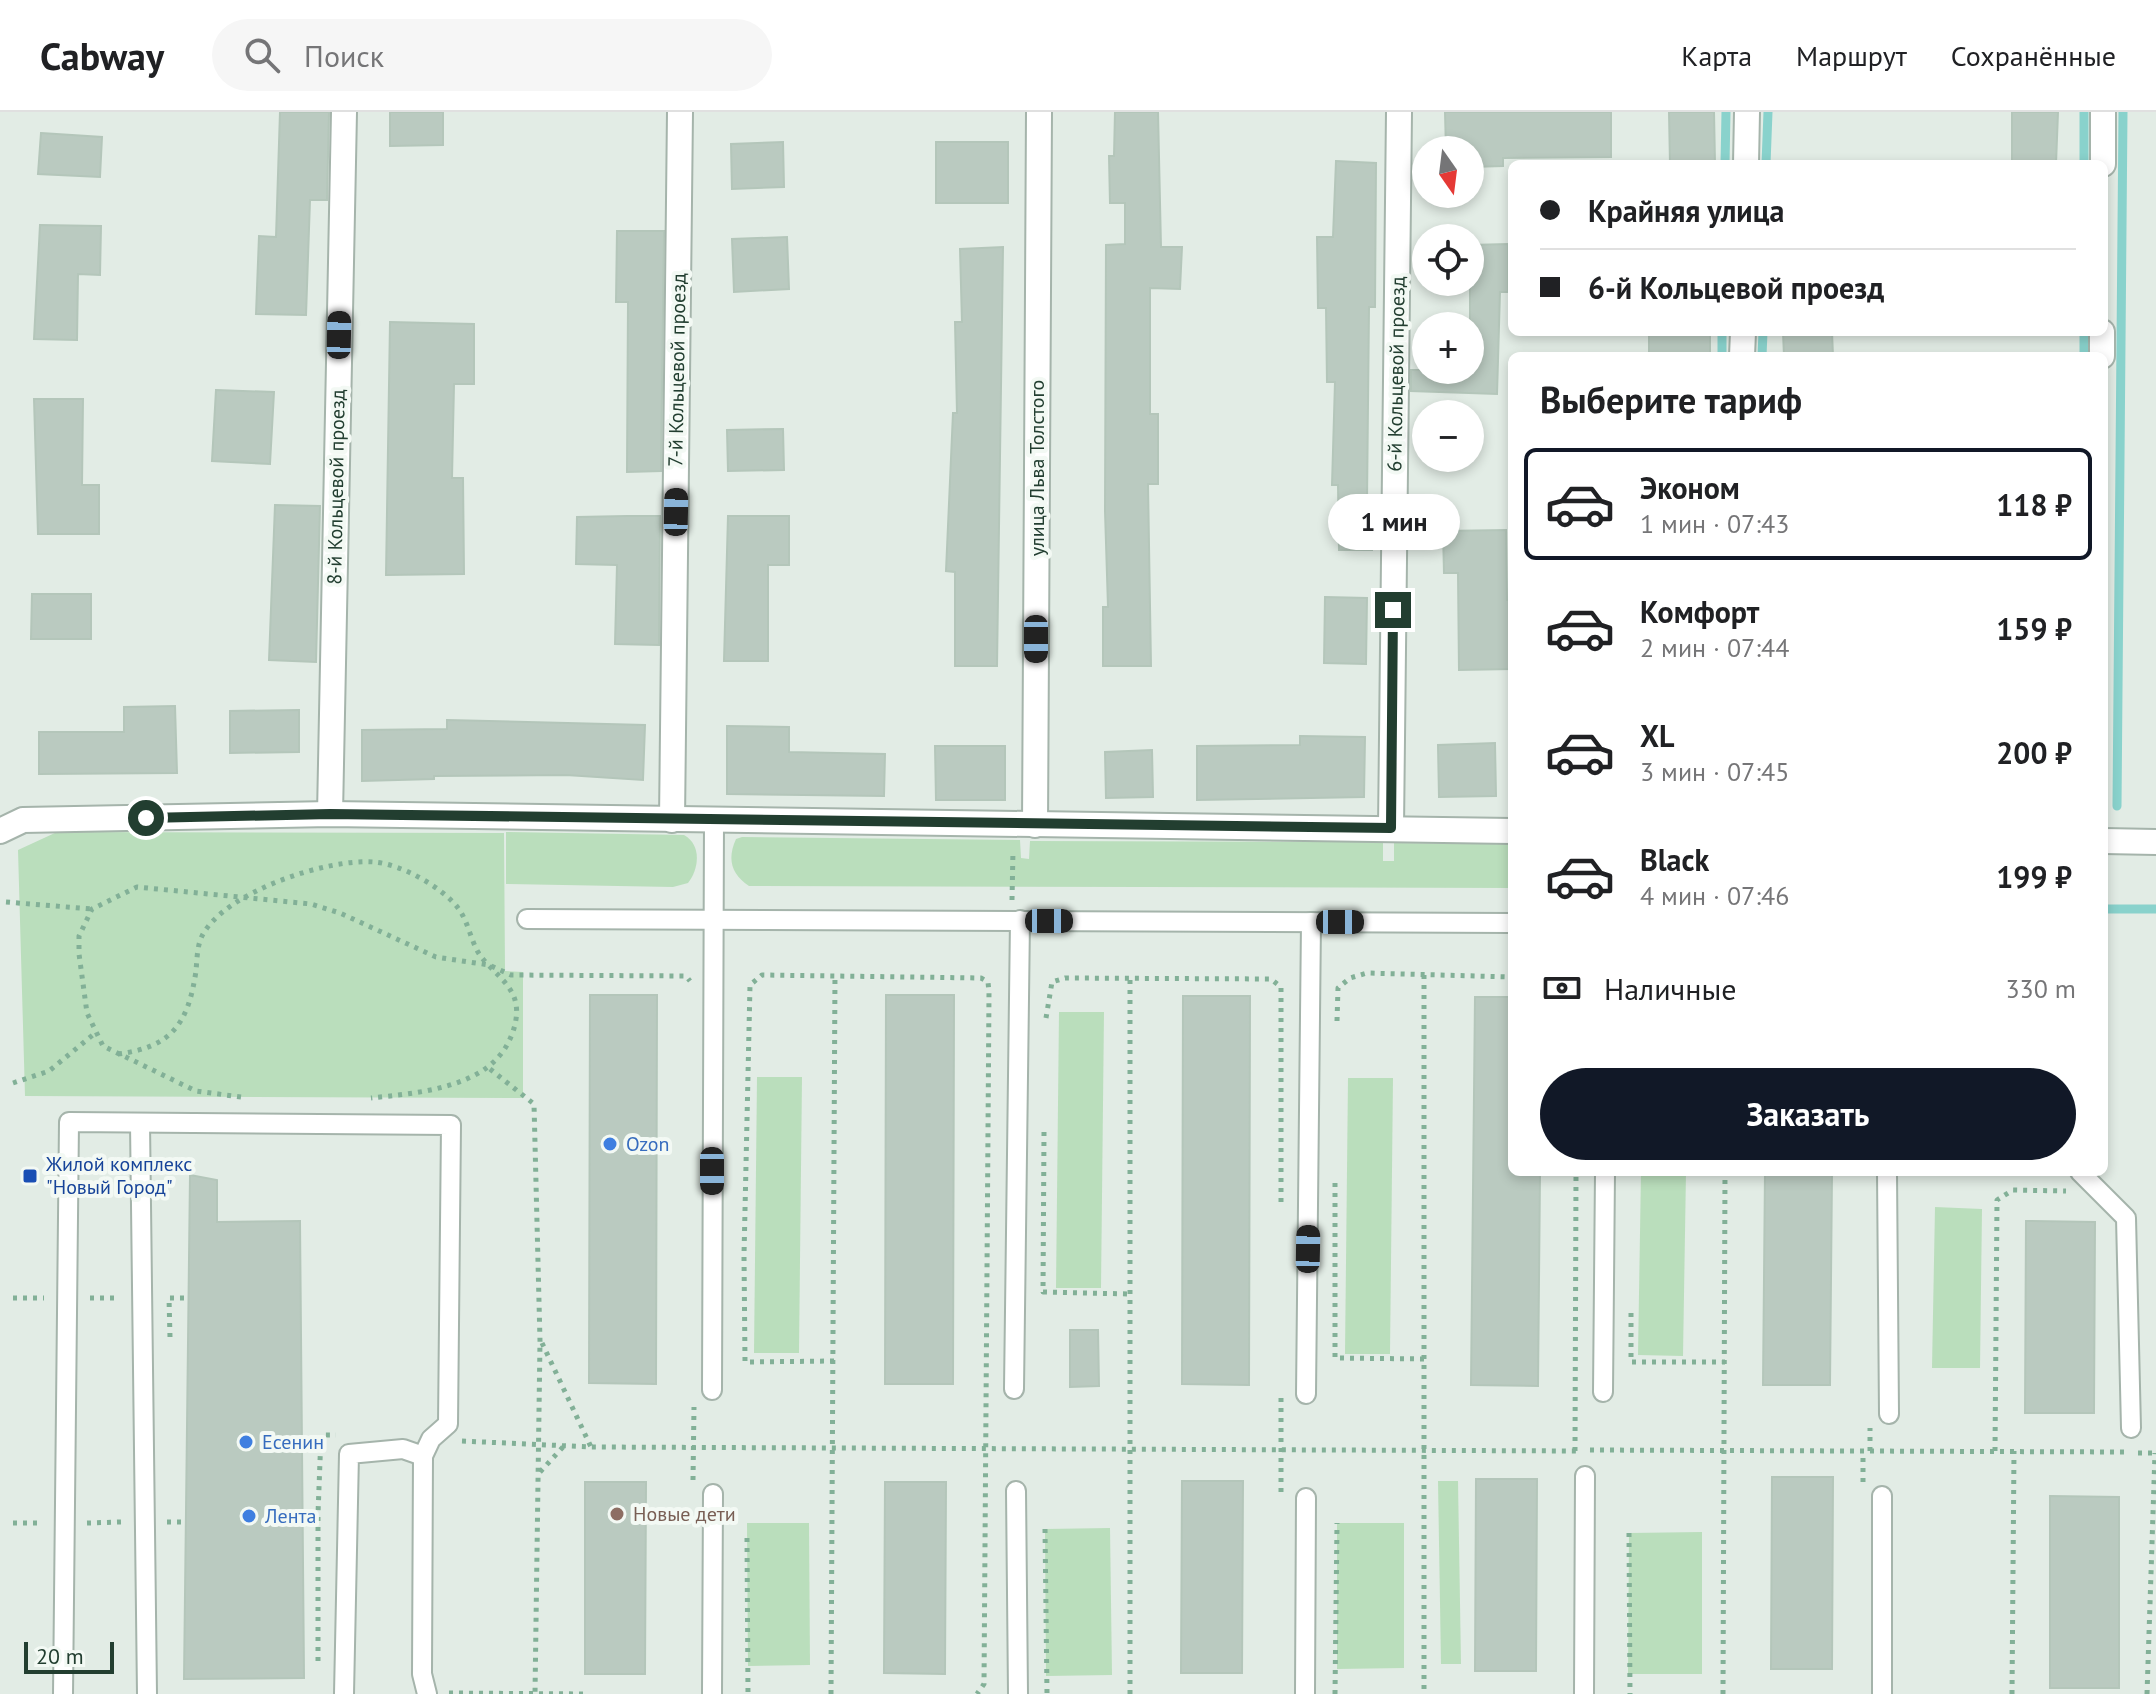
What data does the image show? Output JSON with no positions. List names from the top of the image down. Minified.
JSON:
{"streets":{"street":["7-й Кольцевой проезд","6-й Кольцевой проезд","улица Льва Толстого","8-й Кольцевой проезд"]},"places":{"other":["Ozon","Есенин","Новые дети","Лента"],"transit":["Жилой комплекс \"Новый Город\""]},"scale_bar":"20 m","north":"bottom","page":{"header":"Cabway","search":"Поиск","nav":["Карта","Маршрут","Сохранённые"],"map_buttons":["+","−"],"banner":["Крайняя улица","6-й Кольцевой проезд"],"heading":"Выберите тариф","list":[{"name":"Эконом","note":"1 мин · 07:43","value":"118 ₽"},{"name":"Комфорт","note":"2 мин · 07:44","value":"159 ₽"},{"name":"XL","note":"3 мин · 07:45","value":"200 ₽"},{"name":"Black","note":"4 мин · 07:46","value":"199 ₽"}],"bubble":"1 мин","pay":["Наличные","330 m"],"buttons":"Заказать","scale":"20 m"}}
